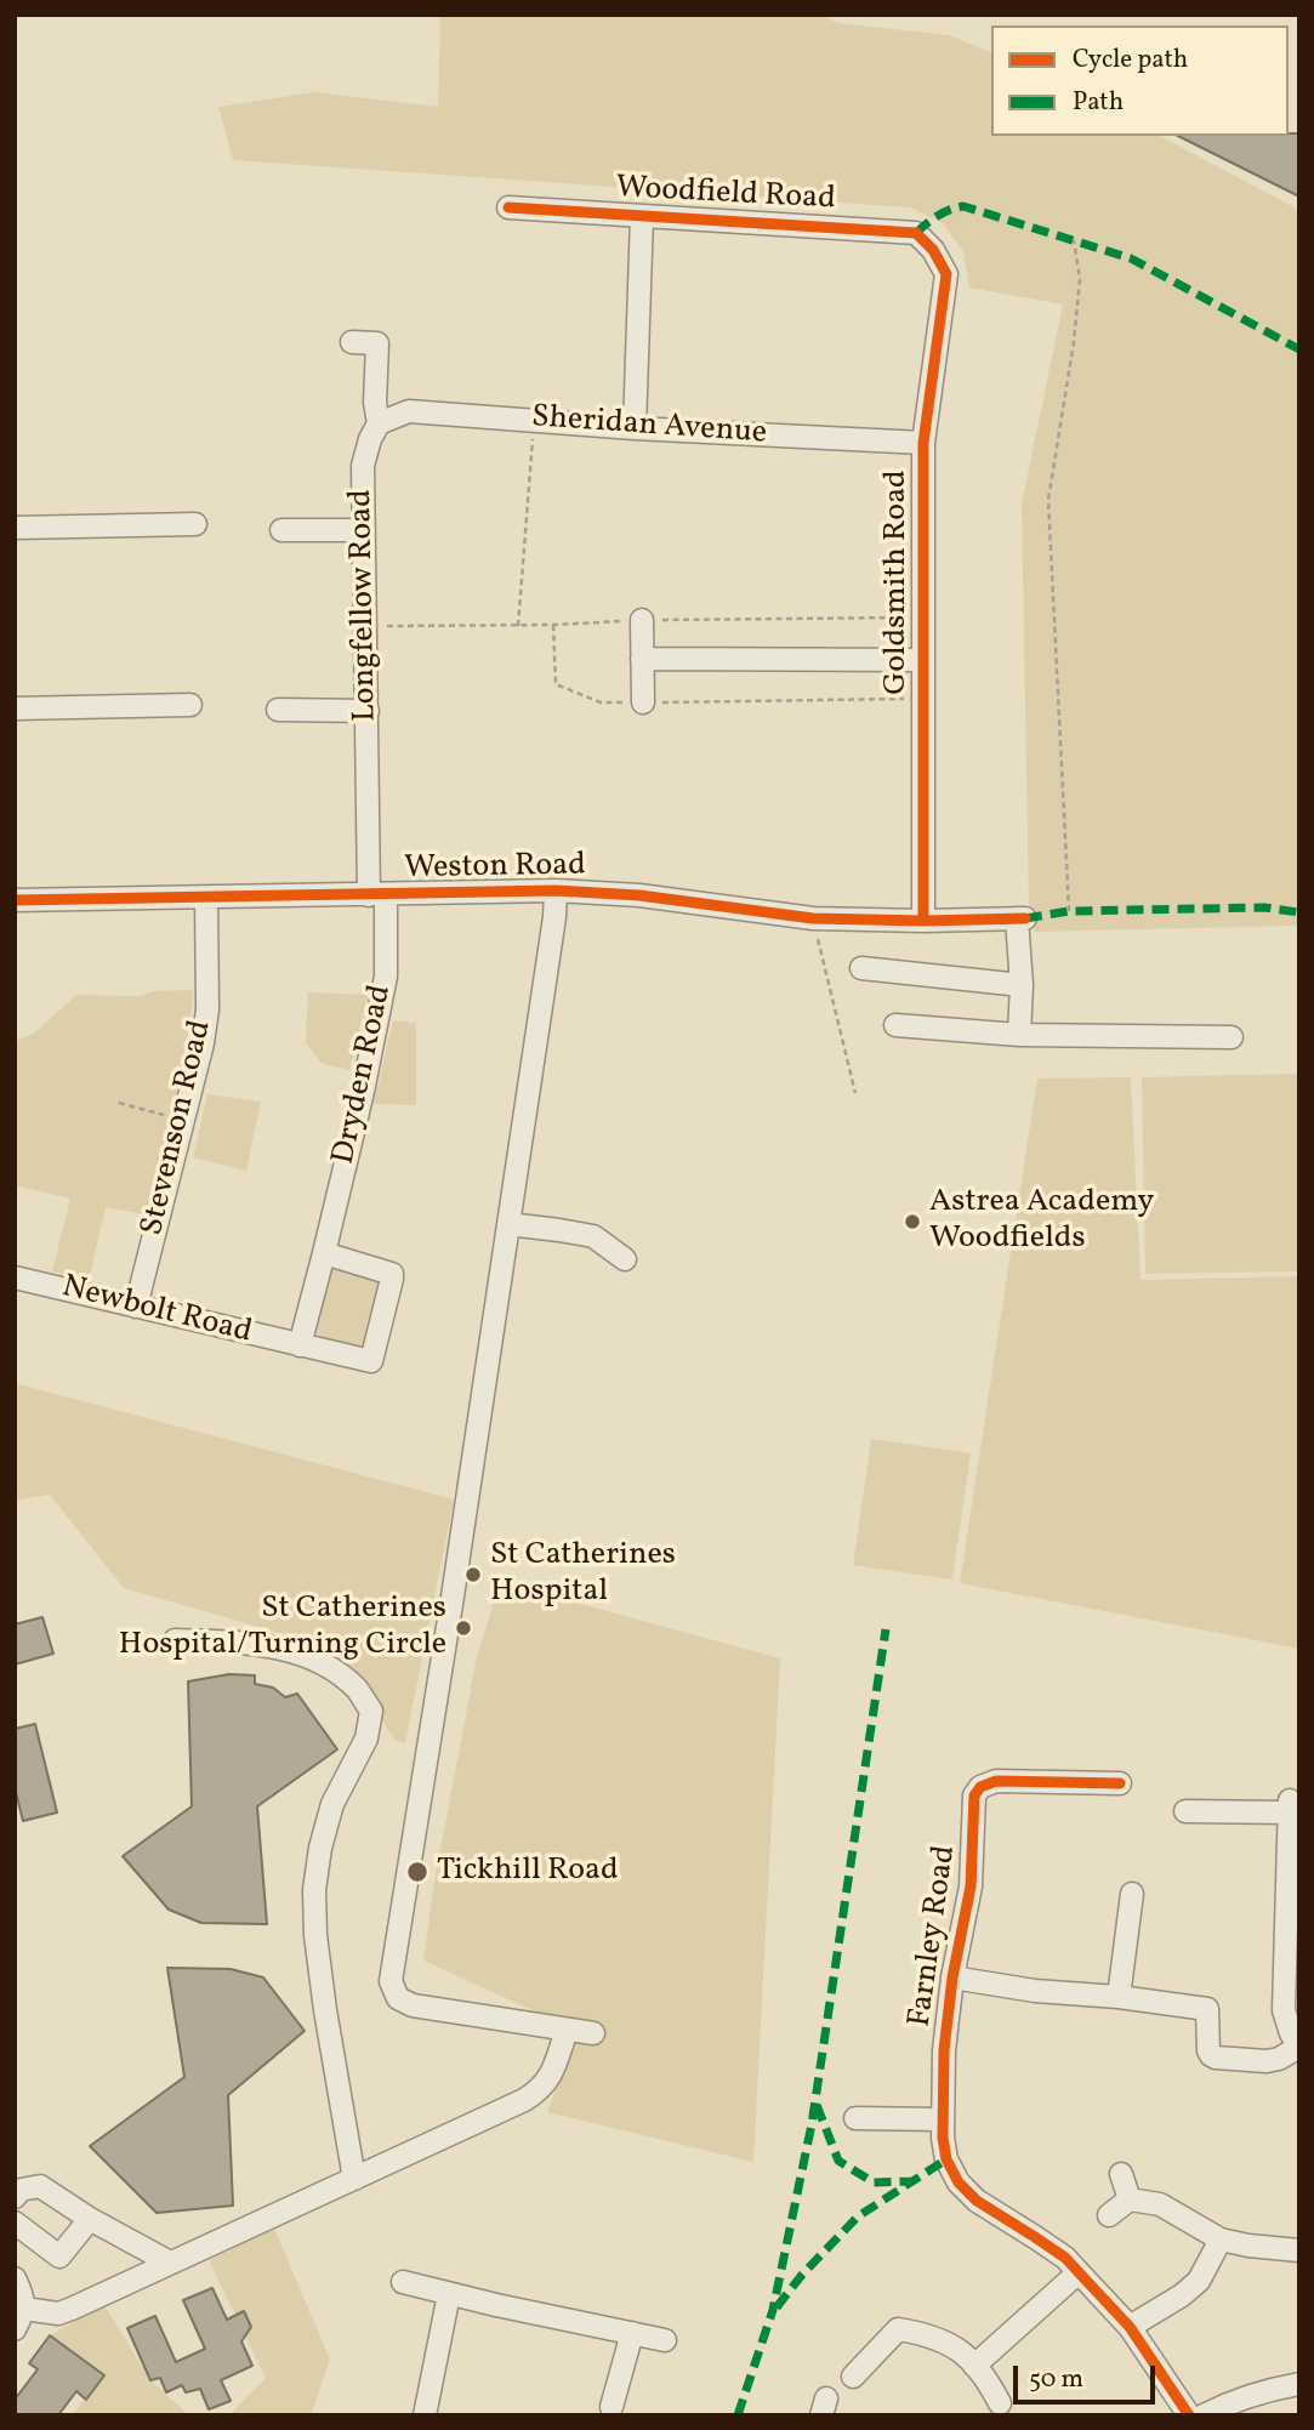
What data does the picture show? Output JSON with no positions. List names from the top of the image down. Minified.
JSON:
{"streets":{"street":["Woodfield Road","Sheridan Avenue","Goldsmith Road","Longfellow Road","Weston Road","Dryden Road","Stevenson Road","Newbolt Road","Farnley Road"]},"crossings":[["Woodfield Road","Goldsmith Road"],["Sheridan Avenue","Goldsmith Road"],["Sheridan Avenue","Longfellow Road"],["Goldsmith Road","Weston Road"],["Longfellow Road","Weston Road"],["Longfellow Road","Dryden Road"],["Weston Road","Dryden Road"],["Weston Road","Stevenson Road"],["Dryden Road","Newbolt Road"],["Stevenson Road","Newbolt Road"]],"places":["Astrea Academy Woodfields","St Catherines Hospital","St Catherines Hospital/Turning Circle","Tickhill Road"],"legend":["Cycle path","Path"],"scale_bar":"50 m"}
